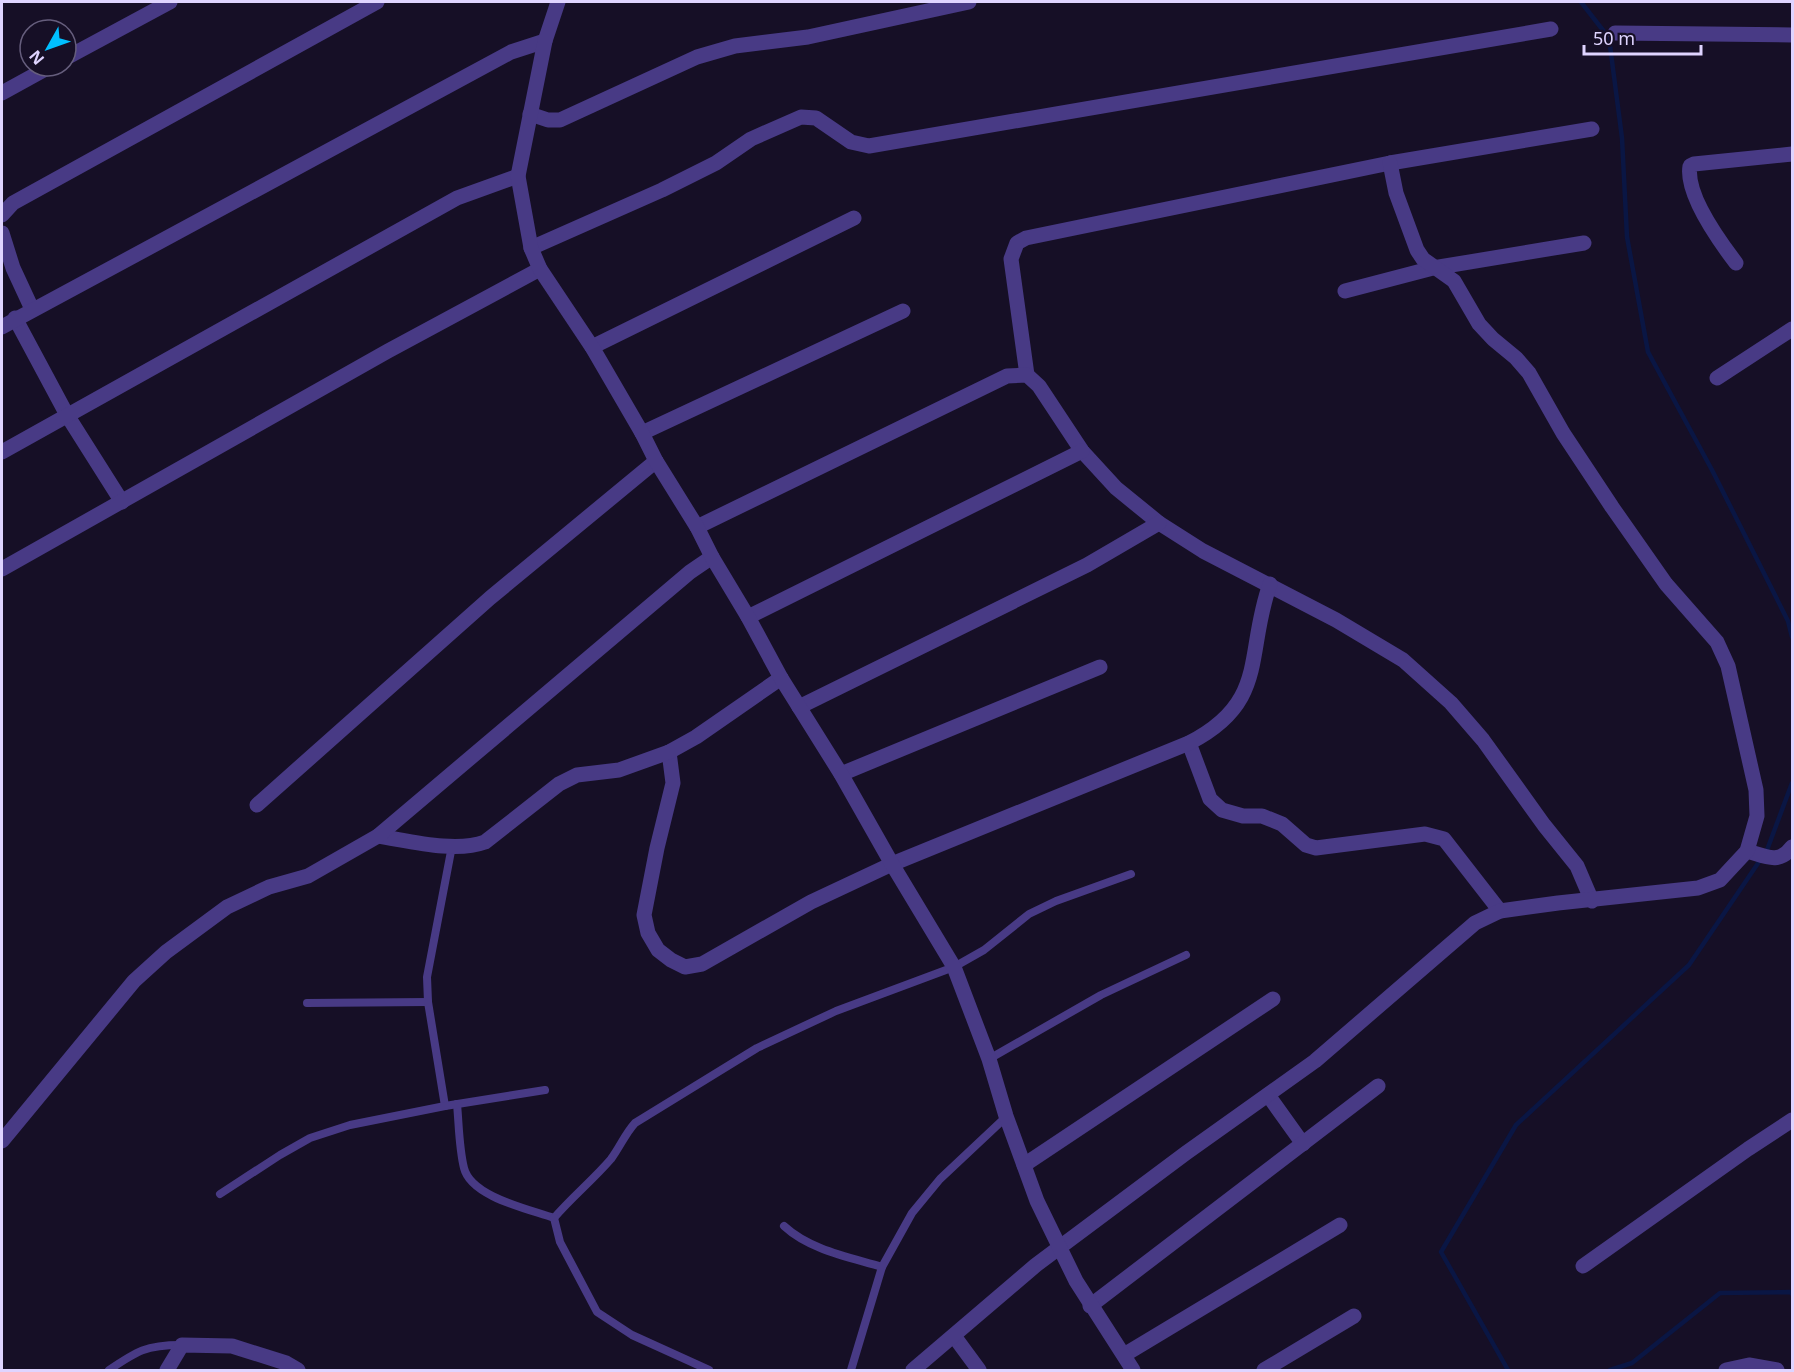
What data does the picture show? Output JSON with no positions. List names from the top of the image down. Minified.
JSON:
{"scale_bar":"50 m","north":"bottom left"}
